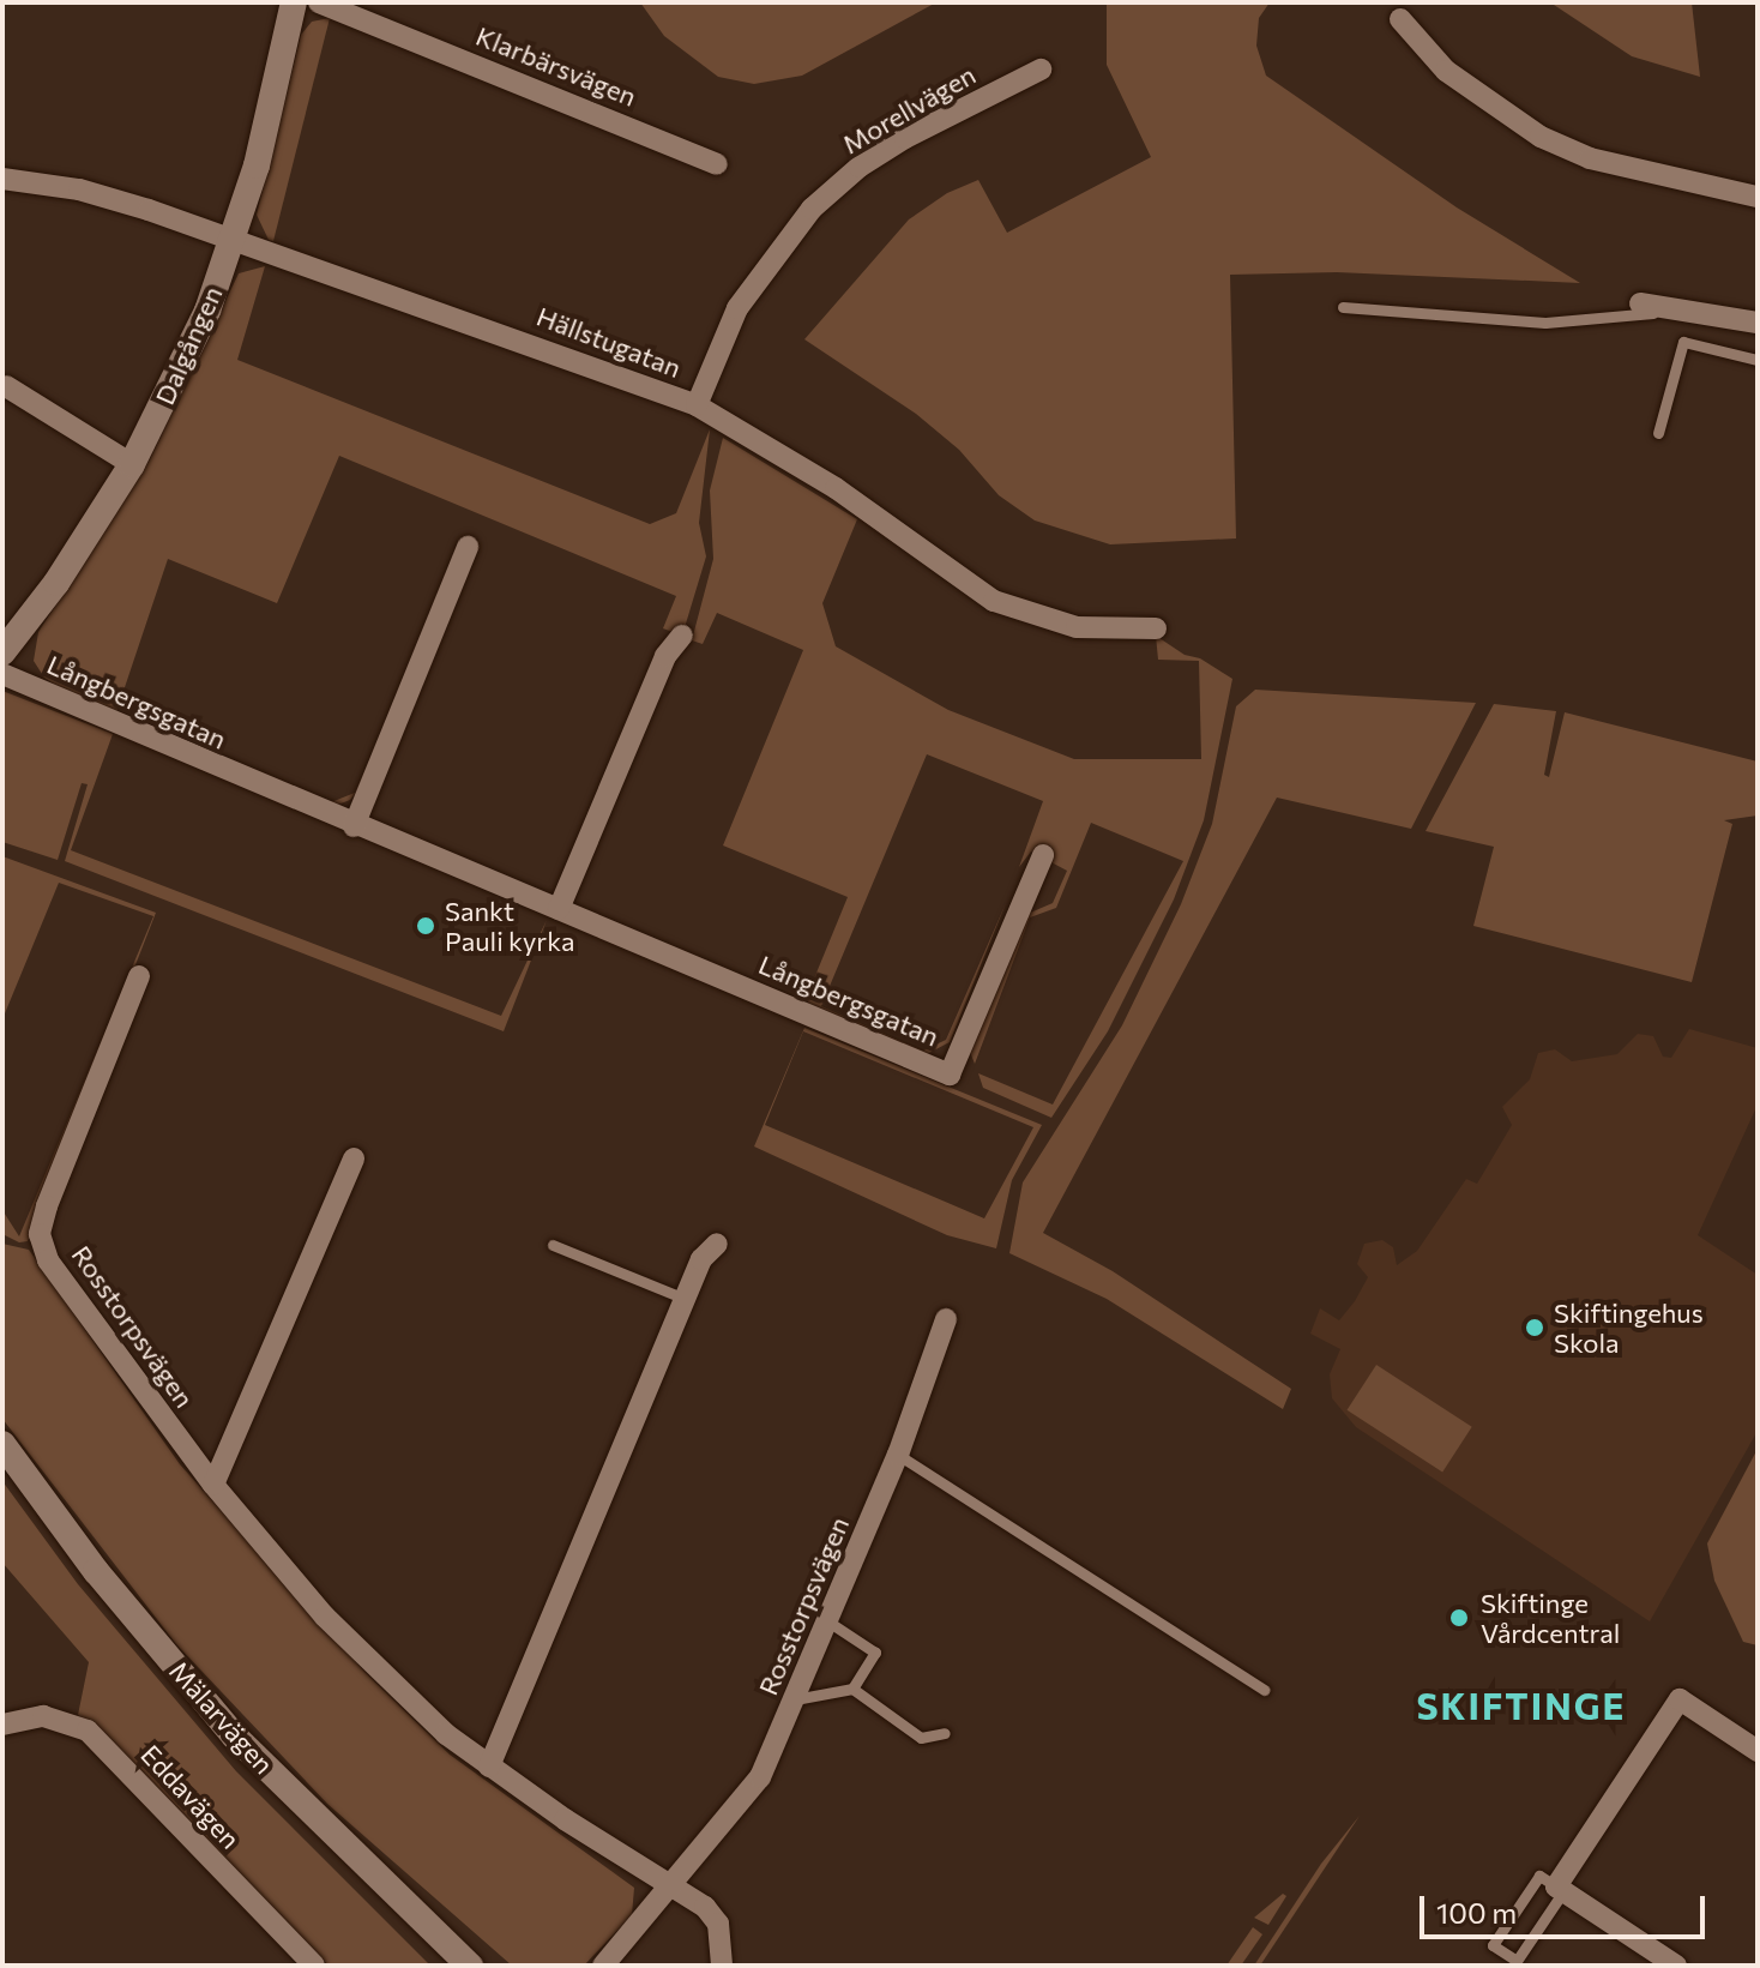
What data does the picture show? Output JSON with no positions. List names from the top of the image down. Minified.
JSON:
{"streets":{"street":["Klarbärsvägen","Morellvägen","Hällstugatan","Dalgången","Långbergsgatan","Rosstorpsvägen","Mälarvägen","Eddavägen"]},"crossings":[["Morellvägen","Hällstugatan"],["Hällstugatan","Dalgången"]],"districts":["SKIFTINGE"],"places":["Sankt Pauli kyrka","Skiftingehus Skola","Skiftinge Vårdcentral"],"scale_bar":"100 m"}
